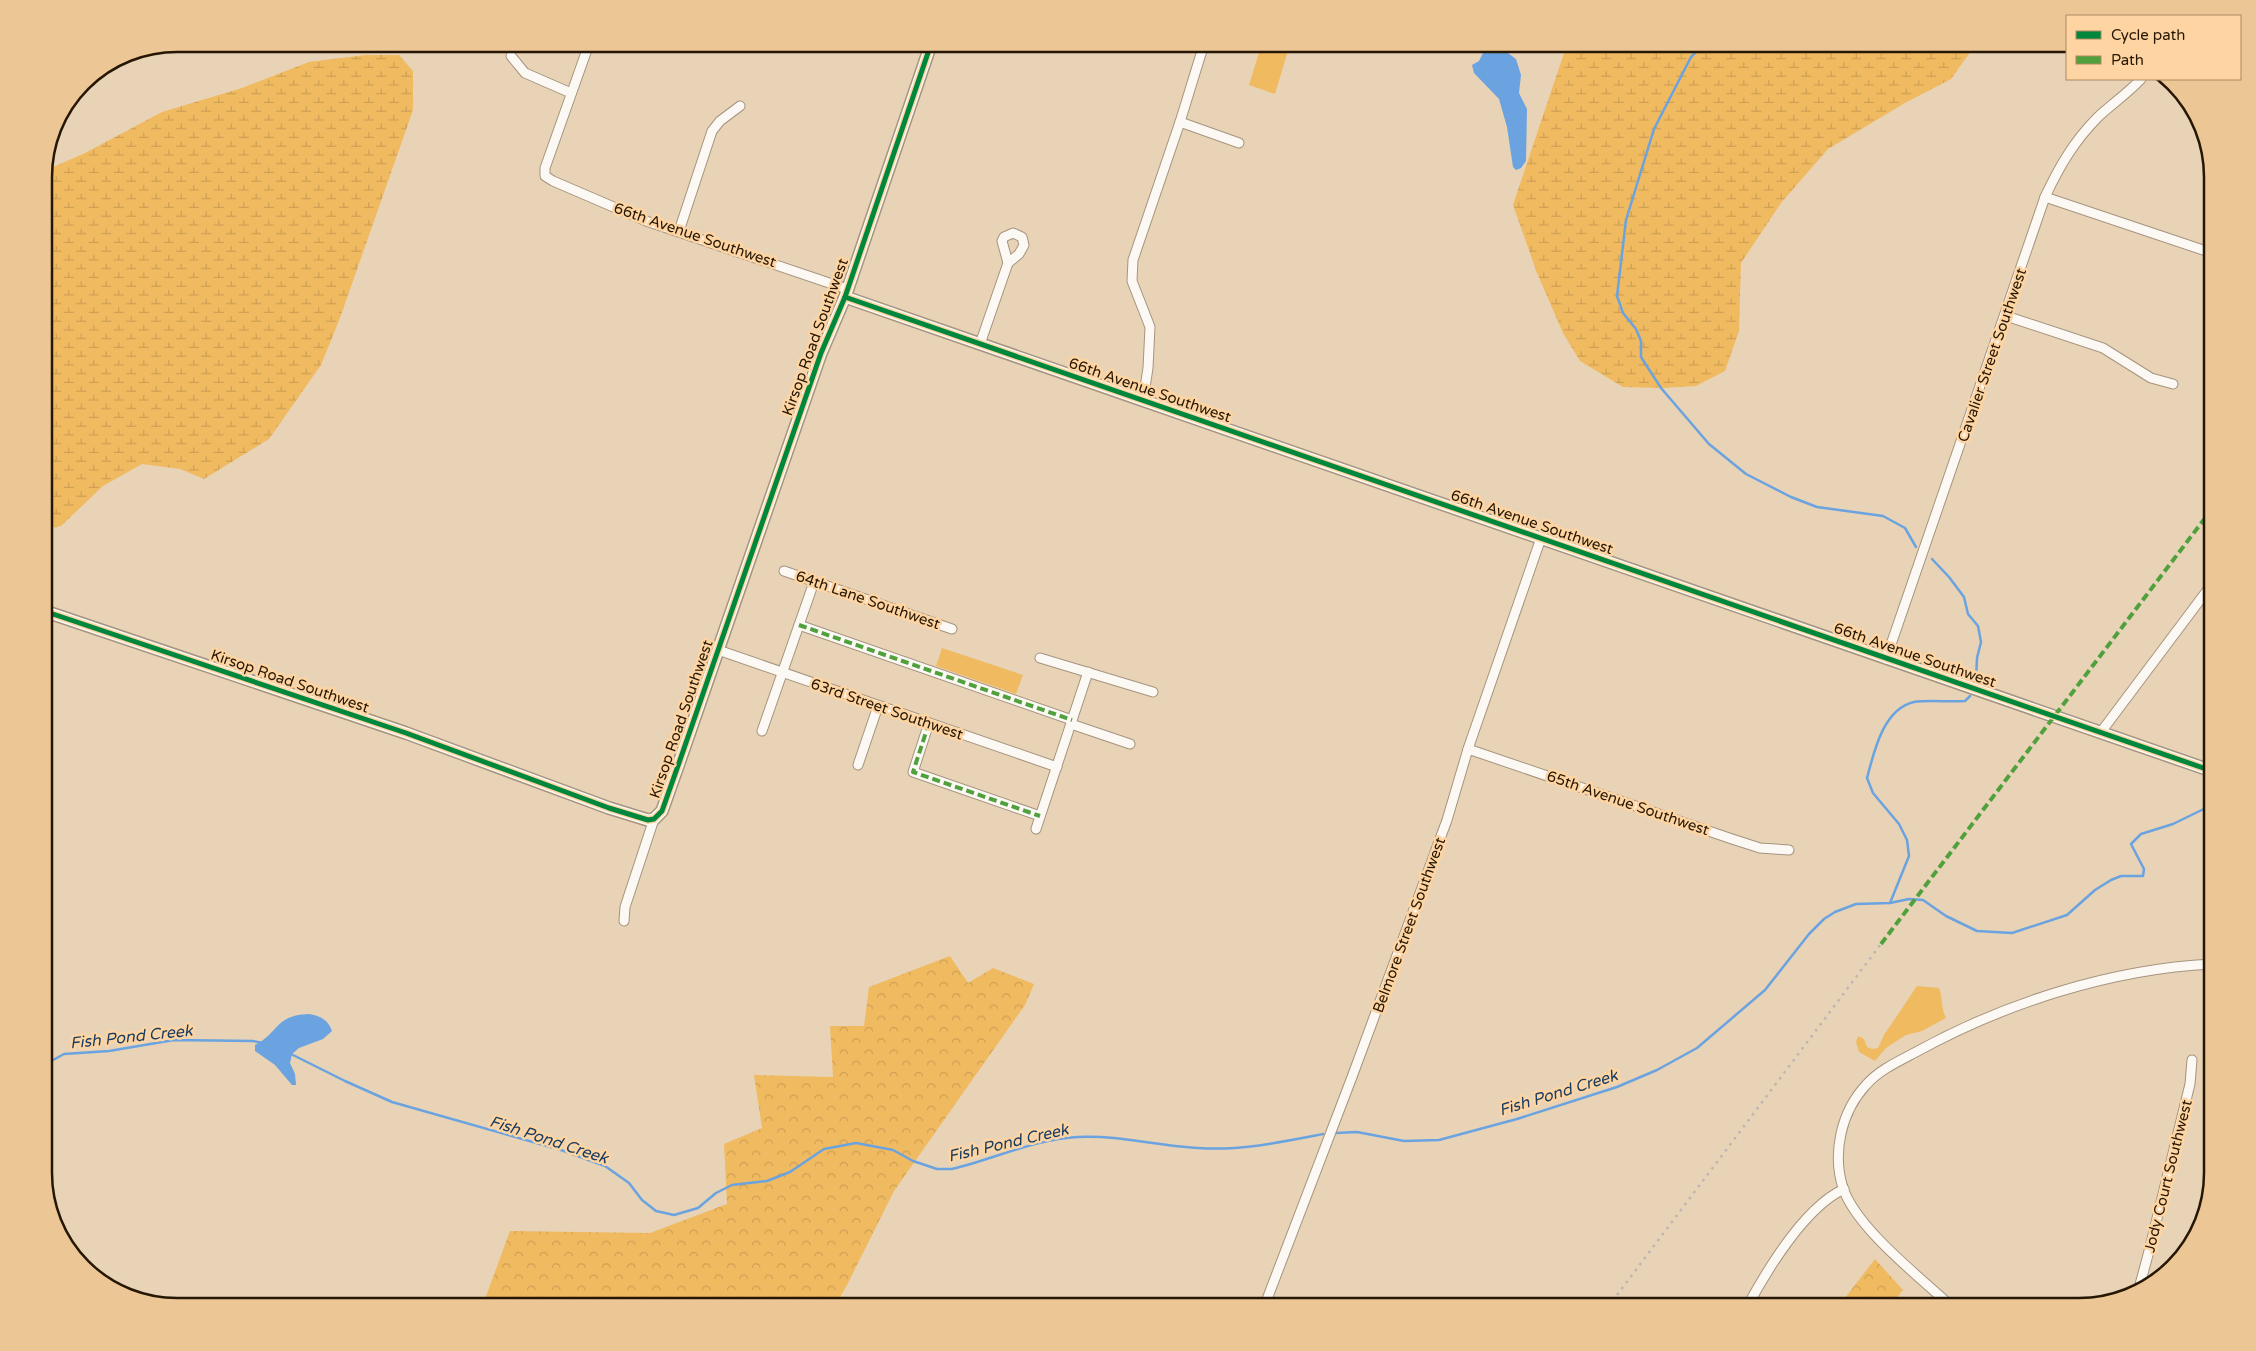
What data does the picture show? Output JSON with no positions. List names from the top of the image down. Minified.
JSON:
{"streets":{"street":["66th Avenue Southwest","Kirsop Road Southwest","Cavalier Street Southwest","64th Lane Southwest","63rd Street Southwest","65th Avenue Southwest","Belmore Street Southwest","Jody Court Southwest"]},"crossings":[["66th Avenue Southwest","Kirsop Road Southwest"],["66th Avenue Southwest","Cavalier Street Southwest"],["66th Avenue Southwest","Belmore Street Southwest"],["Kirsop Road Southwest","63rd Street Southwest"],["65th Avenue Southwest","Belmore Street Southwest"]],"water":["Fish Pond Creek"],"legend":["Cycle path","Path"]}
